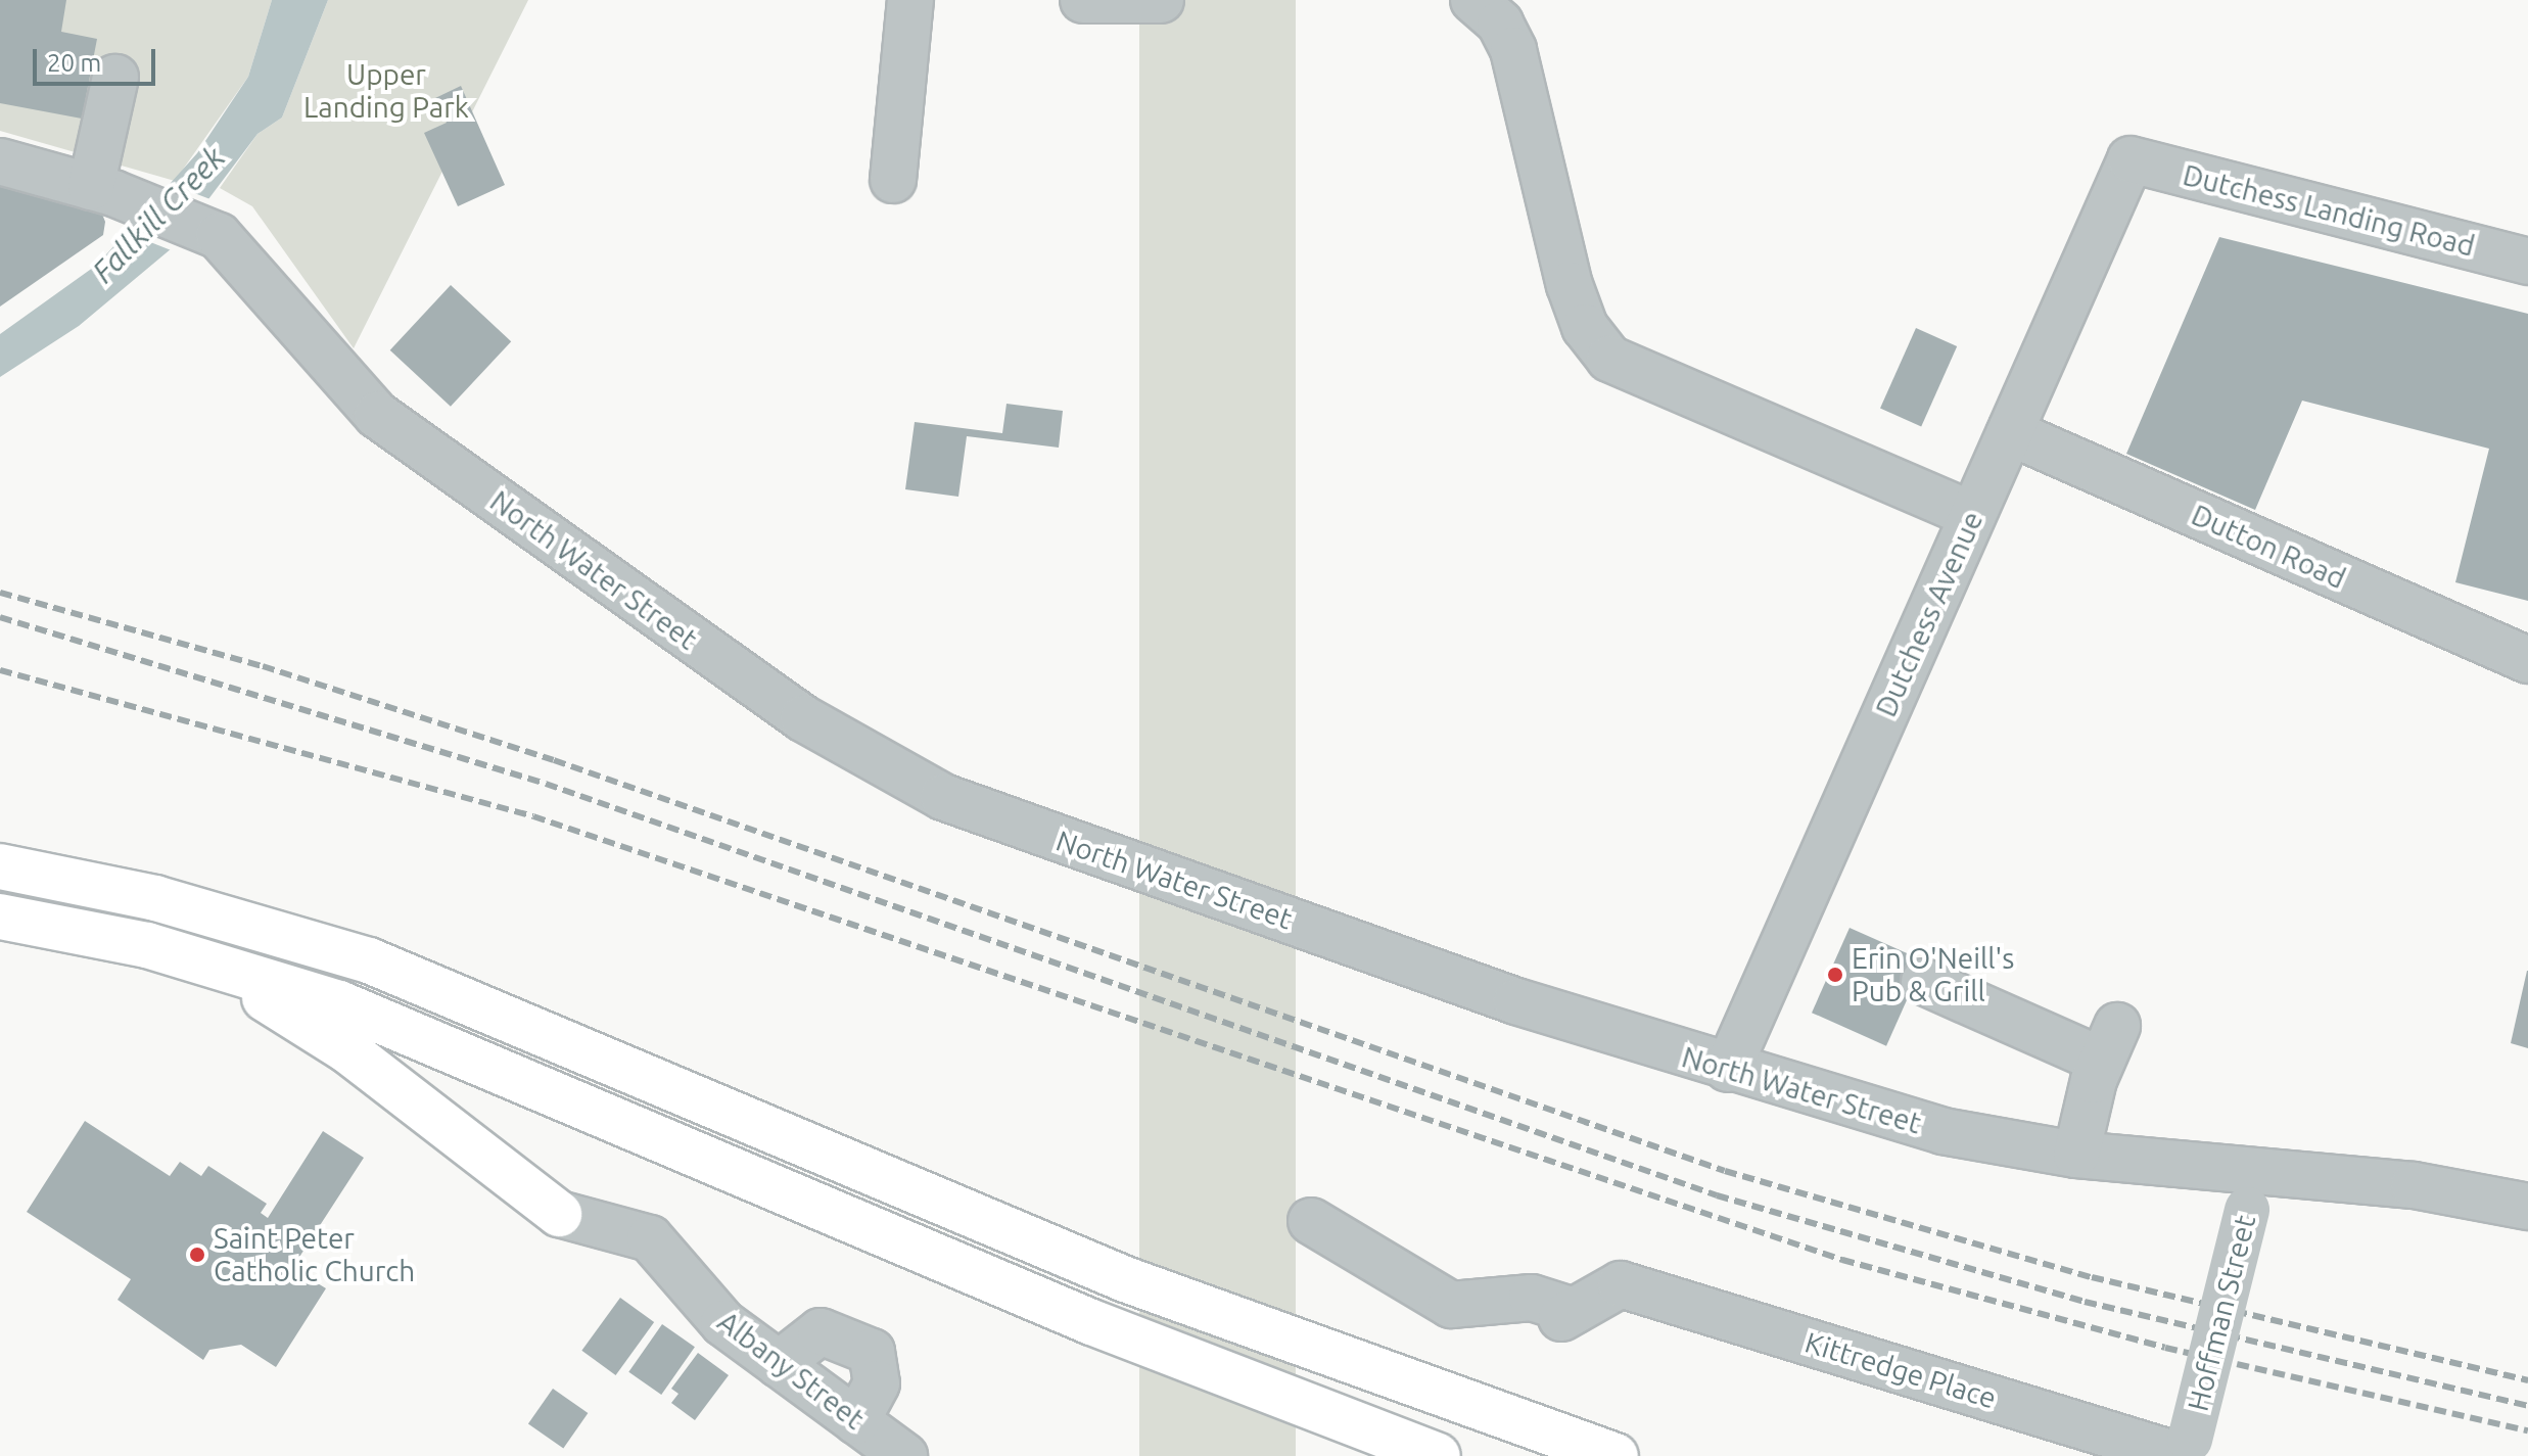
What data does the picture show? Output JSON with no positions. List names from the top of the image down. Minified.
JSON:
{"streets":{"street":["Dutchess Landing Road","Dutton Road","North Water Street","Dutchess Avenue","Hoffman Street","Albany Street","Kittredge Place"]},"crossings":[["Dutchess Landing Road","Dutchess Avenue"],["Dutton Road","Dutchess Avenue"],["North Water Street","Dutchess Avenue"],["North Water Street","Hoffman Street"],["Hoffman Street","Kittredge Place"]],"water":["Fallkill Creek"],"parks":["Upper Landing Park"],"places":["Erin O'Neill's Pub & Grill","Saint Peter Catholic Church"],"scale_bar":"20 m"}
